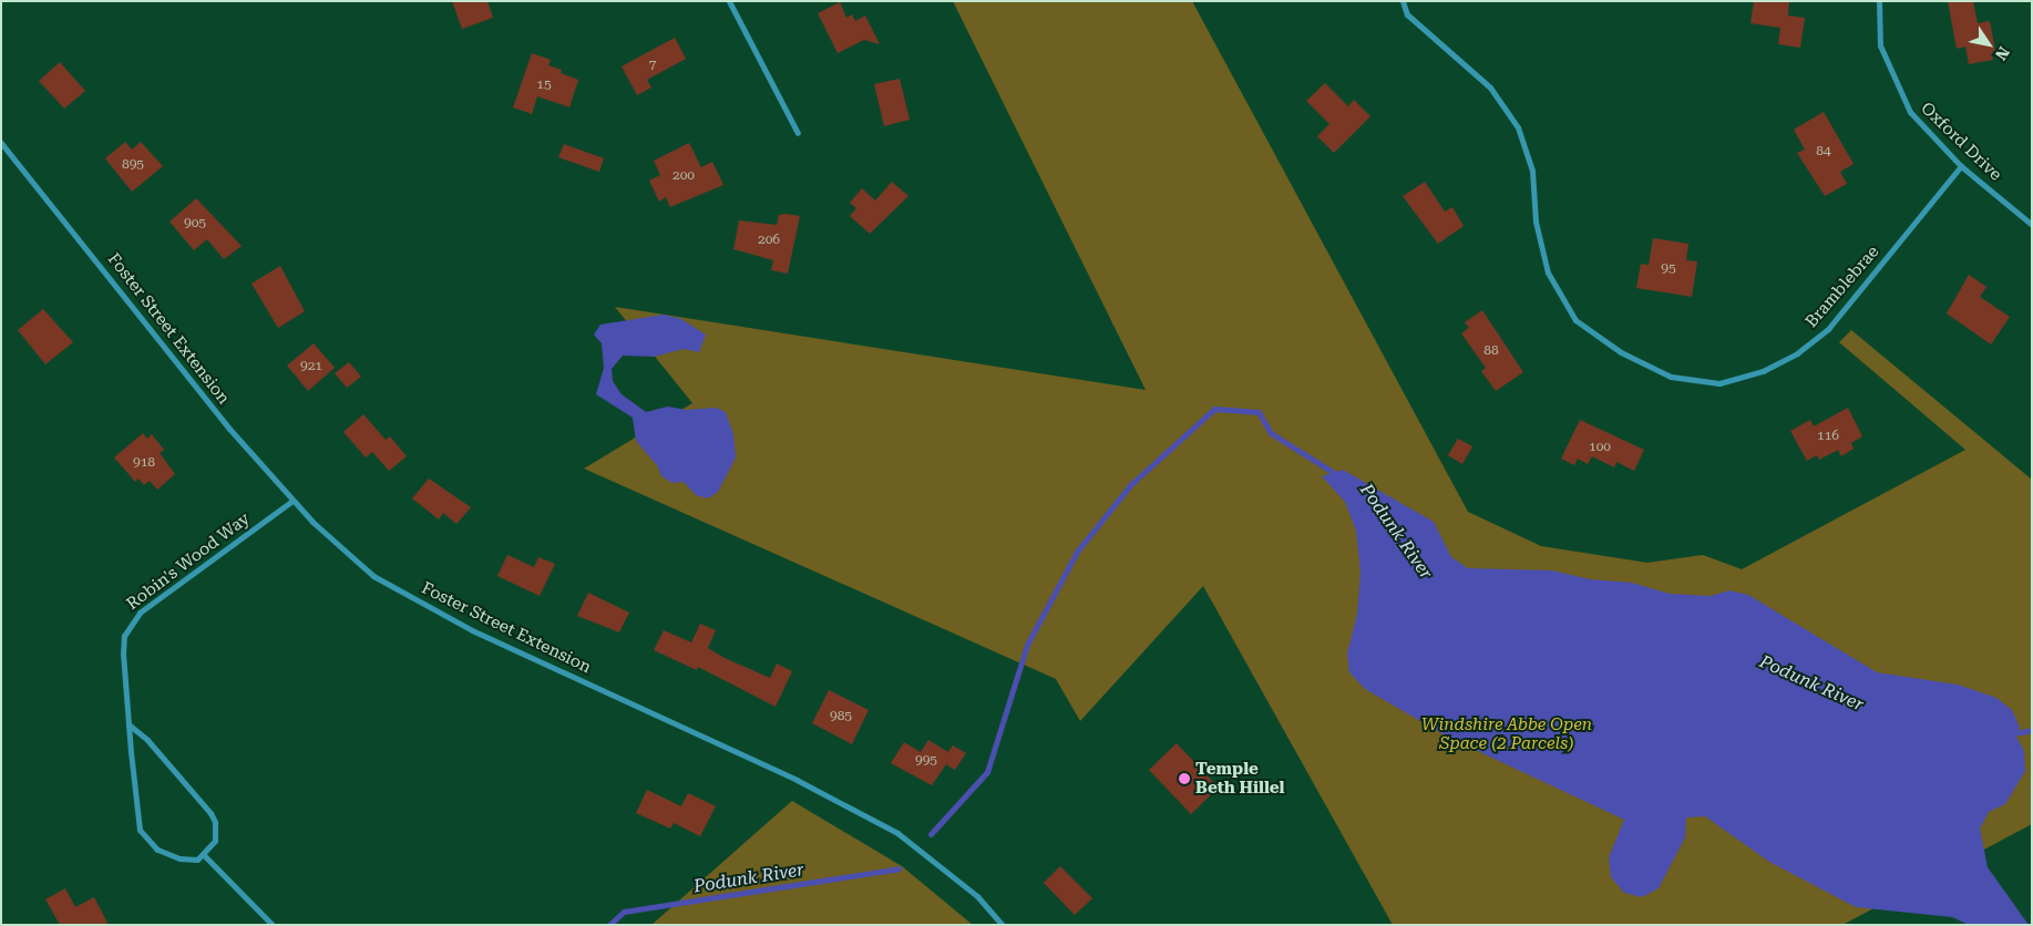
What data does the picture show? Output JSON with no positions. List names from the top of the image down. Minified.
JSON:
{"streets":{"street":["Oxford Drive","Bramblebrae","Foster Street Extension","Robin's Wood Way"]},"crossings":[["Oxford Drive","Bramblebrae"],["Foster Street Extension","Robin's Wood Way"]],"water":["Podunk River"],"parks":["Windshire Abbe Open Space (2 Parcels)"],"places":["Temple Beth Hillel"],"house_numbers":["7","15","84","895","200","905","206","95","88","921","116","100","918","985","995"],"north":"bottom right"}
